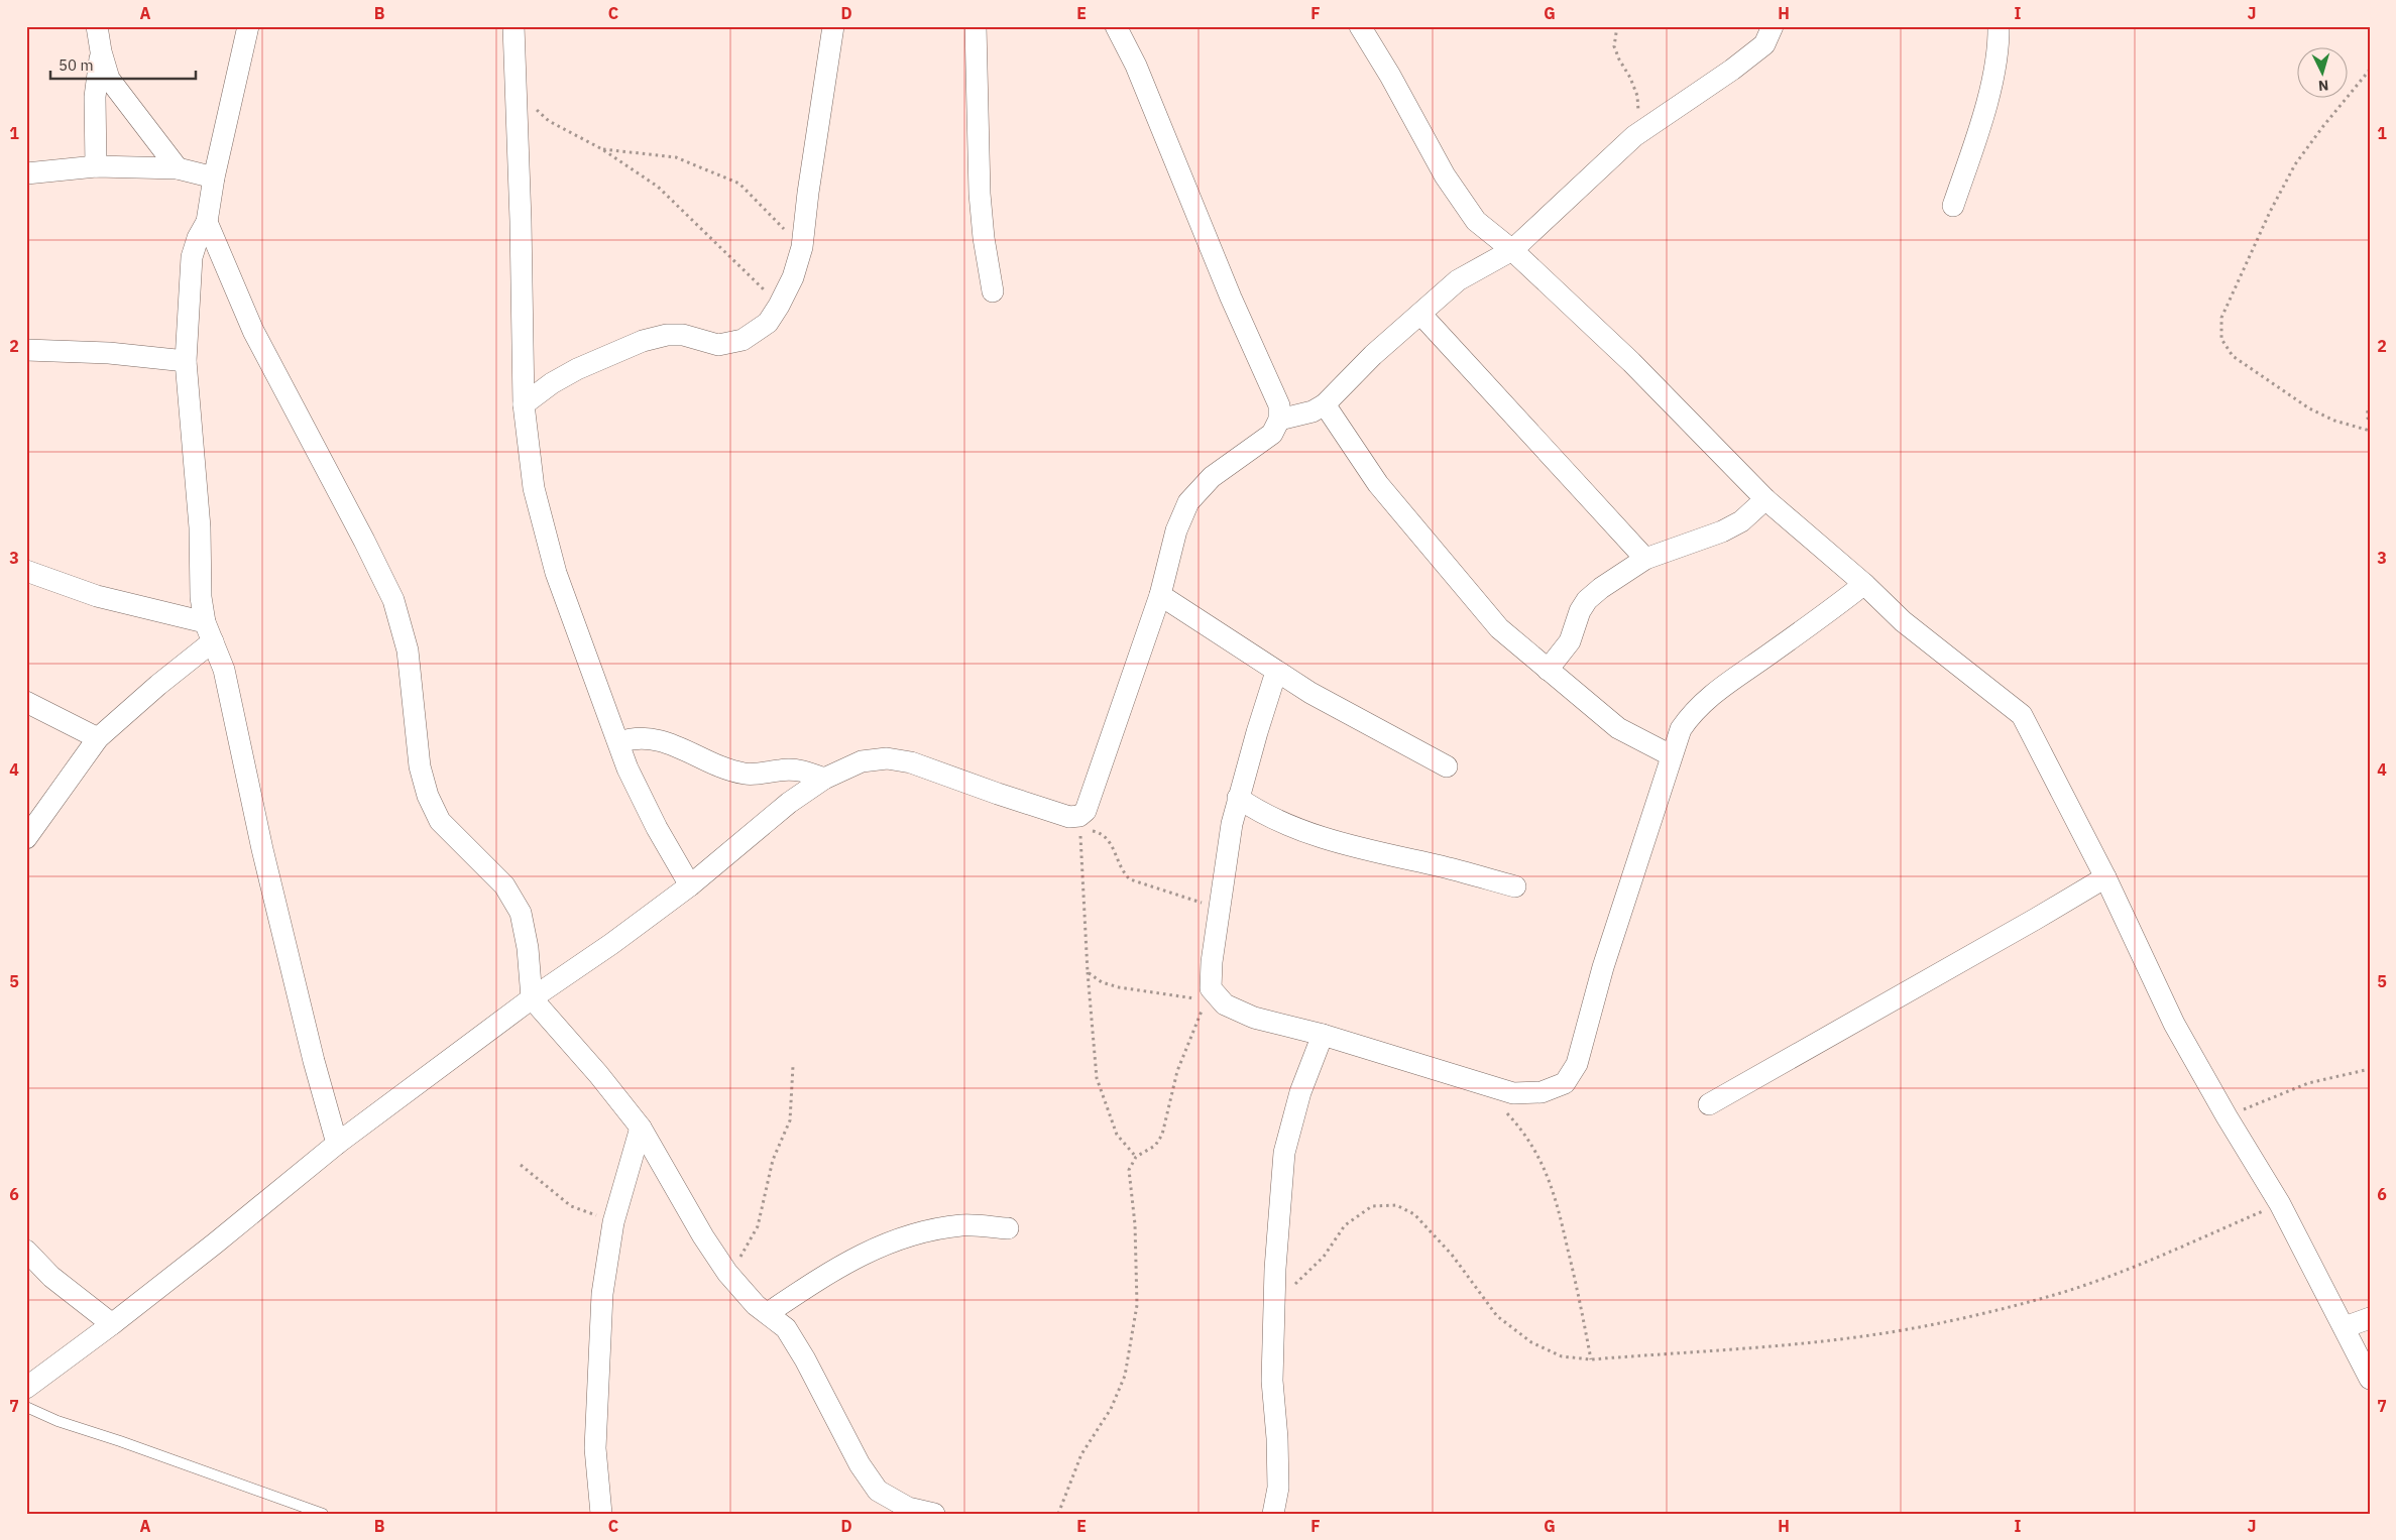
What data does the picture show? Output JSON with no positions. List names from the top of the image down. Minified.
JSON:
{"scale_bar":"50 m","north":"bottom","grid":{"columns":["A","B","C","D","E","F","G","H","I","J"],"rows":["1","2","3","4","5","6","7"]}}
